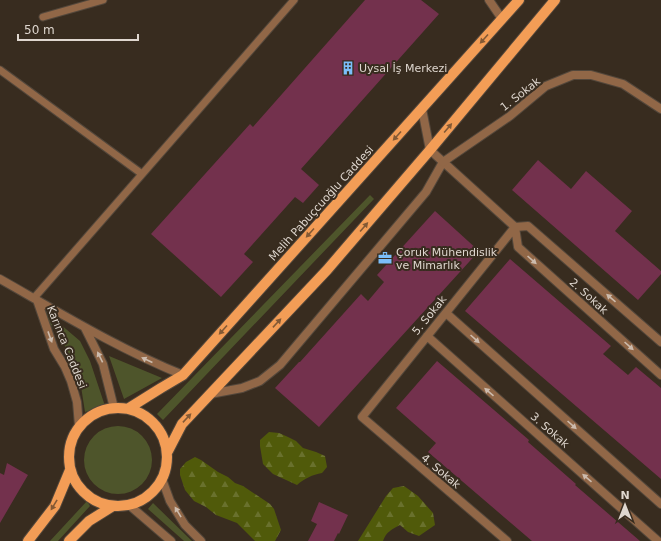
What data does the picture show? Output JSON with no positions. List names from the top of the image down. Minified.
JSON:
{"streets":{"main road":["Melih Pabuçcuoğlu Caddesi"],"street":["1. Sokak","2. Sokak","5. Sokak","Karınca Caddesi","3. Sokak","4. Sokak"]},"crossings":[["Melih Pabuçcuoğlu Caddesi","Karınca Caddesi"],["2. Sokak","5. Sokak"],["5. Sokak","3. Sokak"],["5. Sokak","4. Sokak"]],"places":{"building":["Uysal İş Merkezi"],"office":["Çoruk Mühendislik ve Mimarlık"]},"scale_bar":"50 m","north":"top"}
